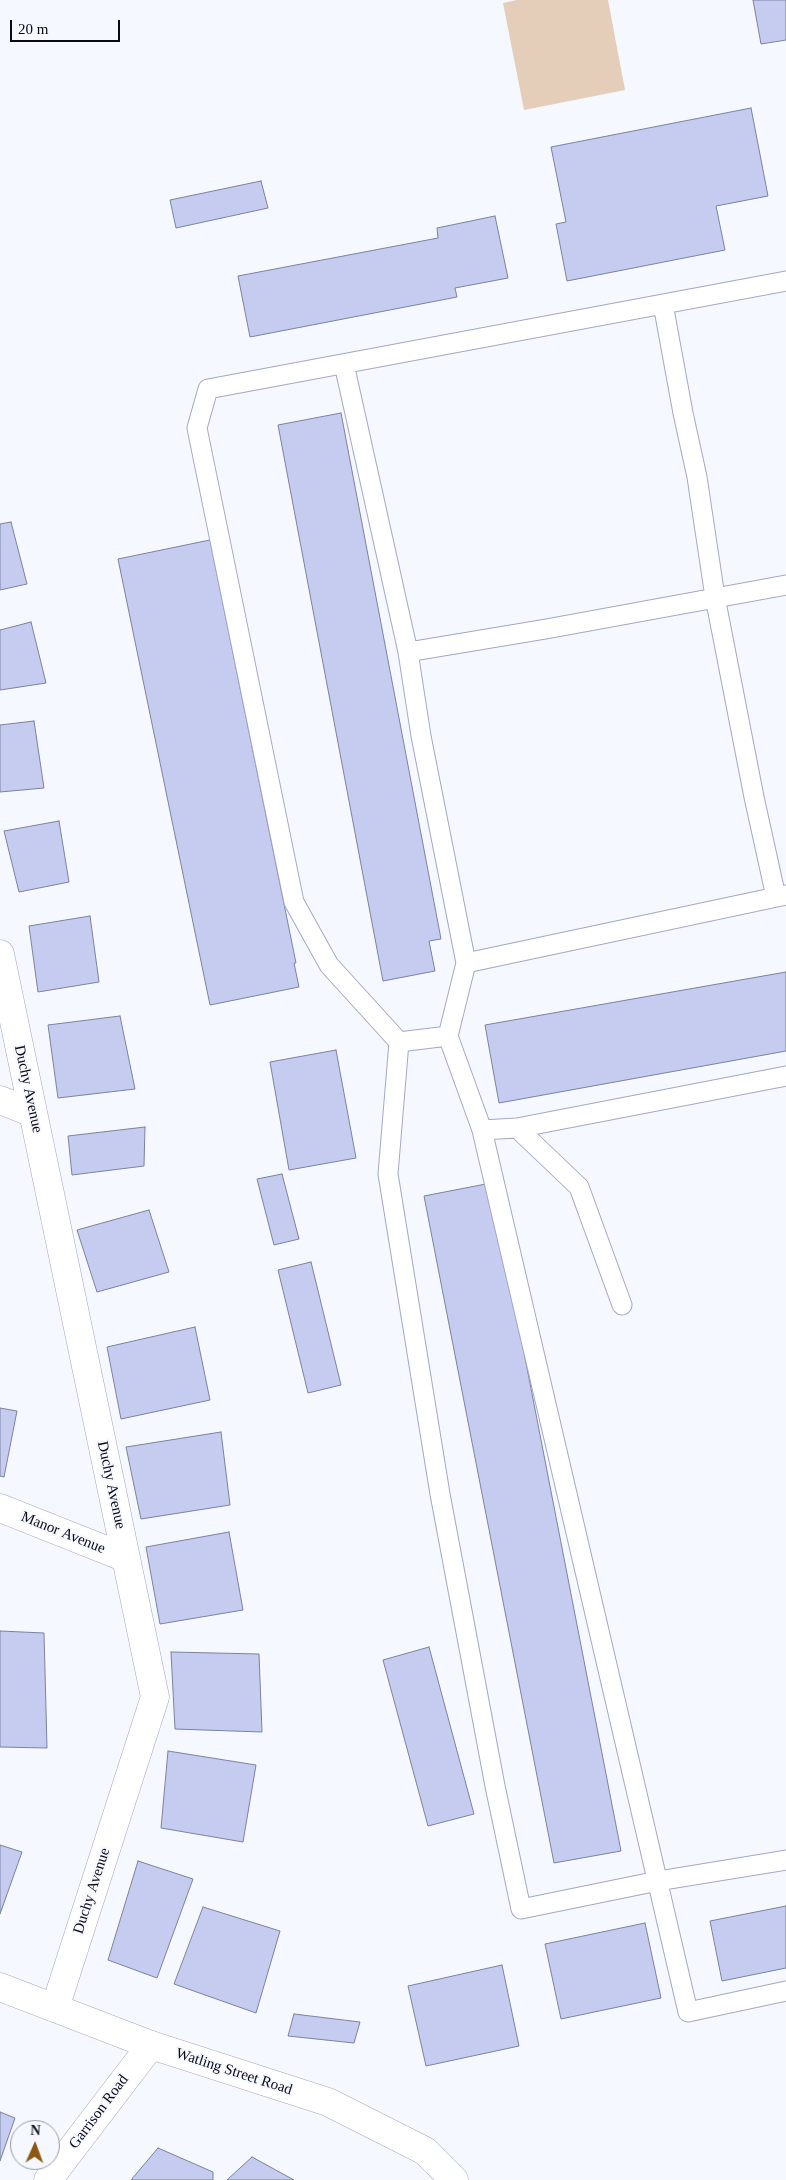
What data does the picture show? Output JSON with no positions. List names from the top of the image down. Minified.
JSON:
{"streets":{"street":["Duchy Avenue","Manor Avenue","Watling Street Road","Garrison Road"]},"crossings":[["Duchy Avenue","Manor Avenue"],["Duchy Avenue","Watling Street Road"],["Watling Street Road","Garrison Road"]],"scale_bar":"20 m","north":"top"}
